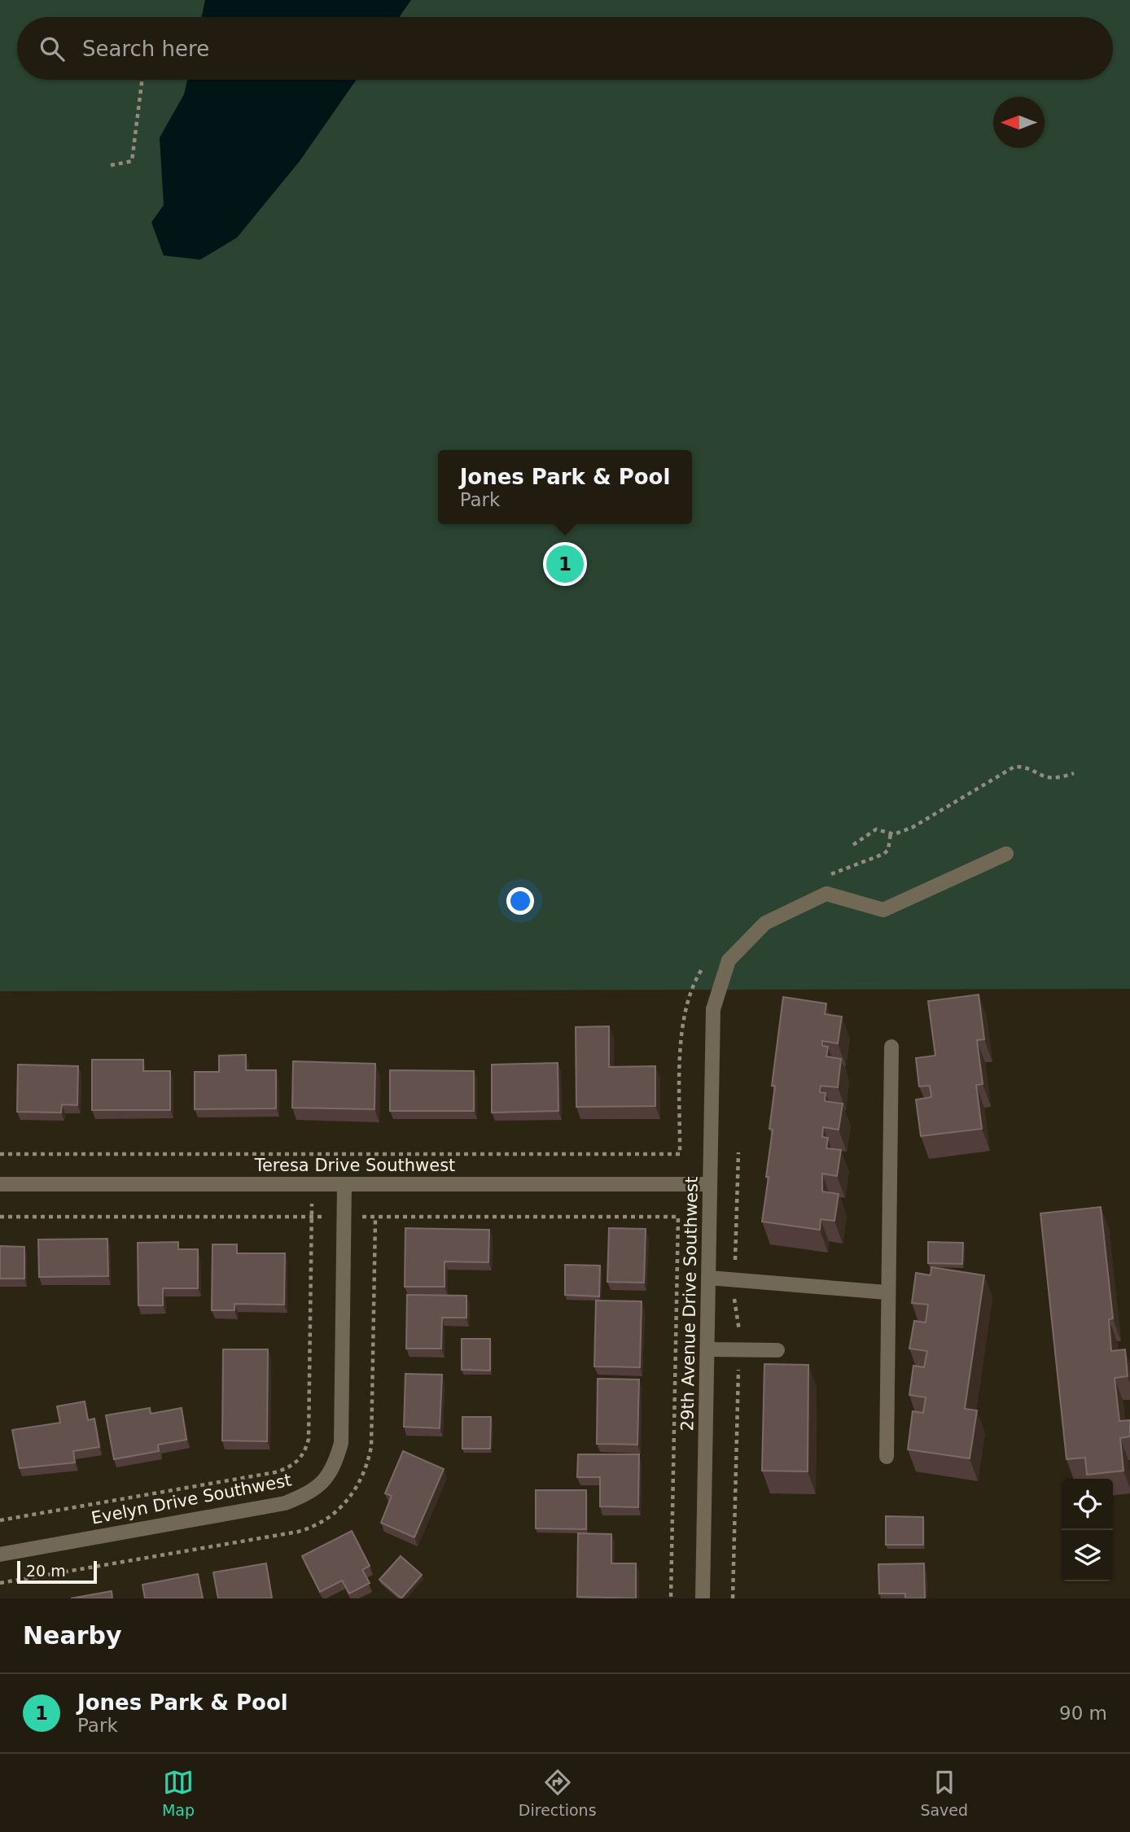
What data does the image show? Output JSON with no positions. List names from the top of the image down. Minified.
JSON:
{"streets":{"street":["Teresa Drive Southwest","29th Avenue Drive Southwest","Evelyn Drive Southwest"]},"crossings":[["Teresa Drive Southwest","29th Avenue Drive Southwest"],["Teresa Drive Southwest","Evelyn Drive Southwest"]],"scale_bar":"20 m","north":"left","page":{"search":"Search here","popup":["Jones Park & Pool","Park"],"pins":"1","scale":"20 m","heading":"Nearby","list":[{"mark":"1","name":"Jones Park & Pool","note":"Park","value":"90 m"}],"nav":["Map","Directions","Saved"]}}
